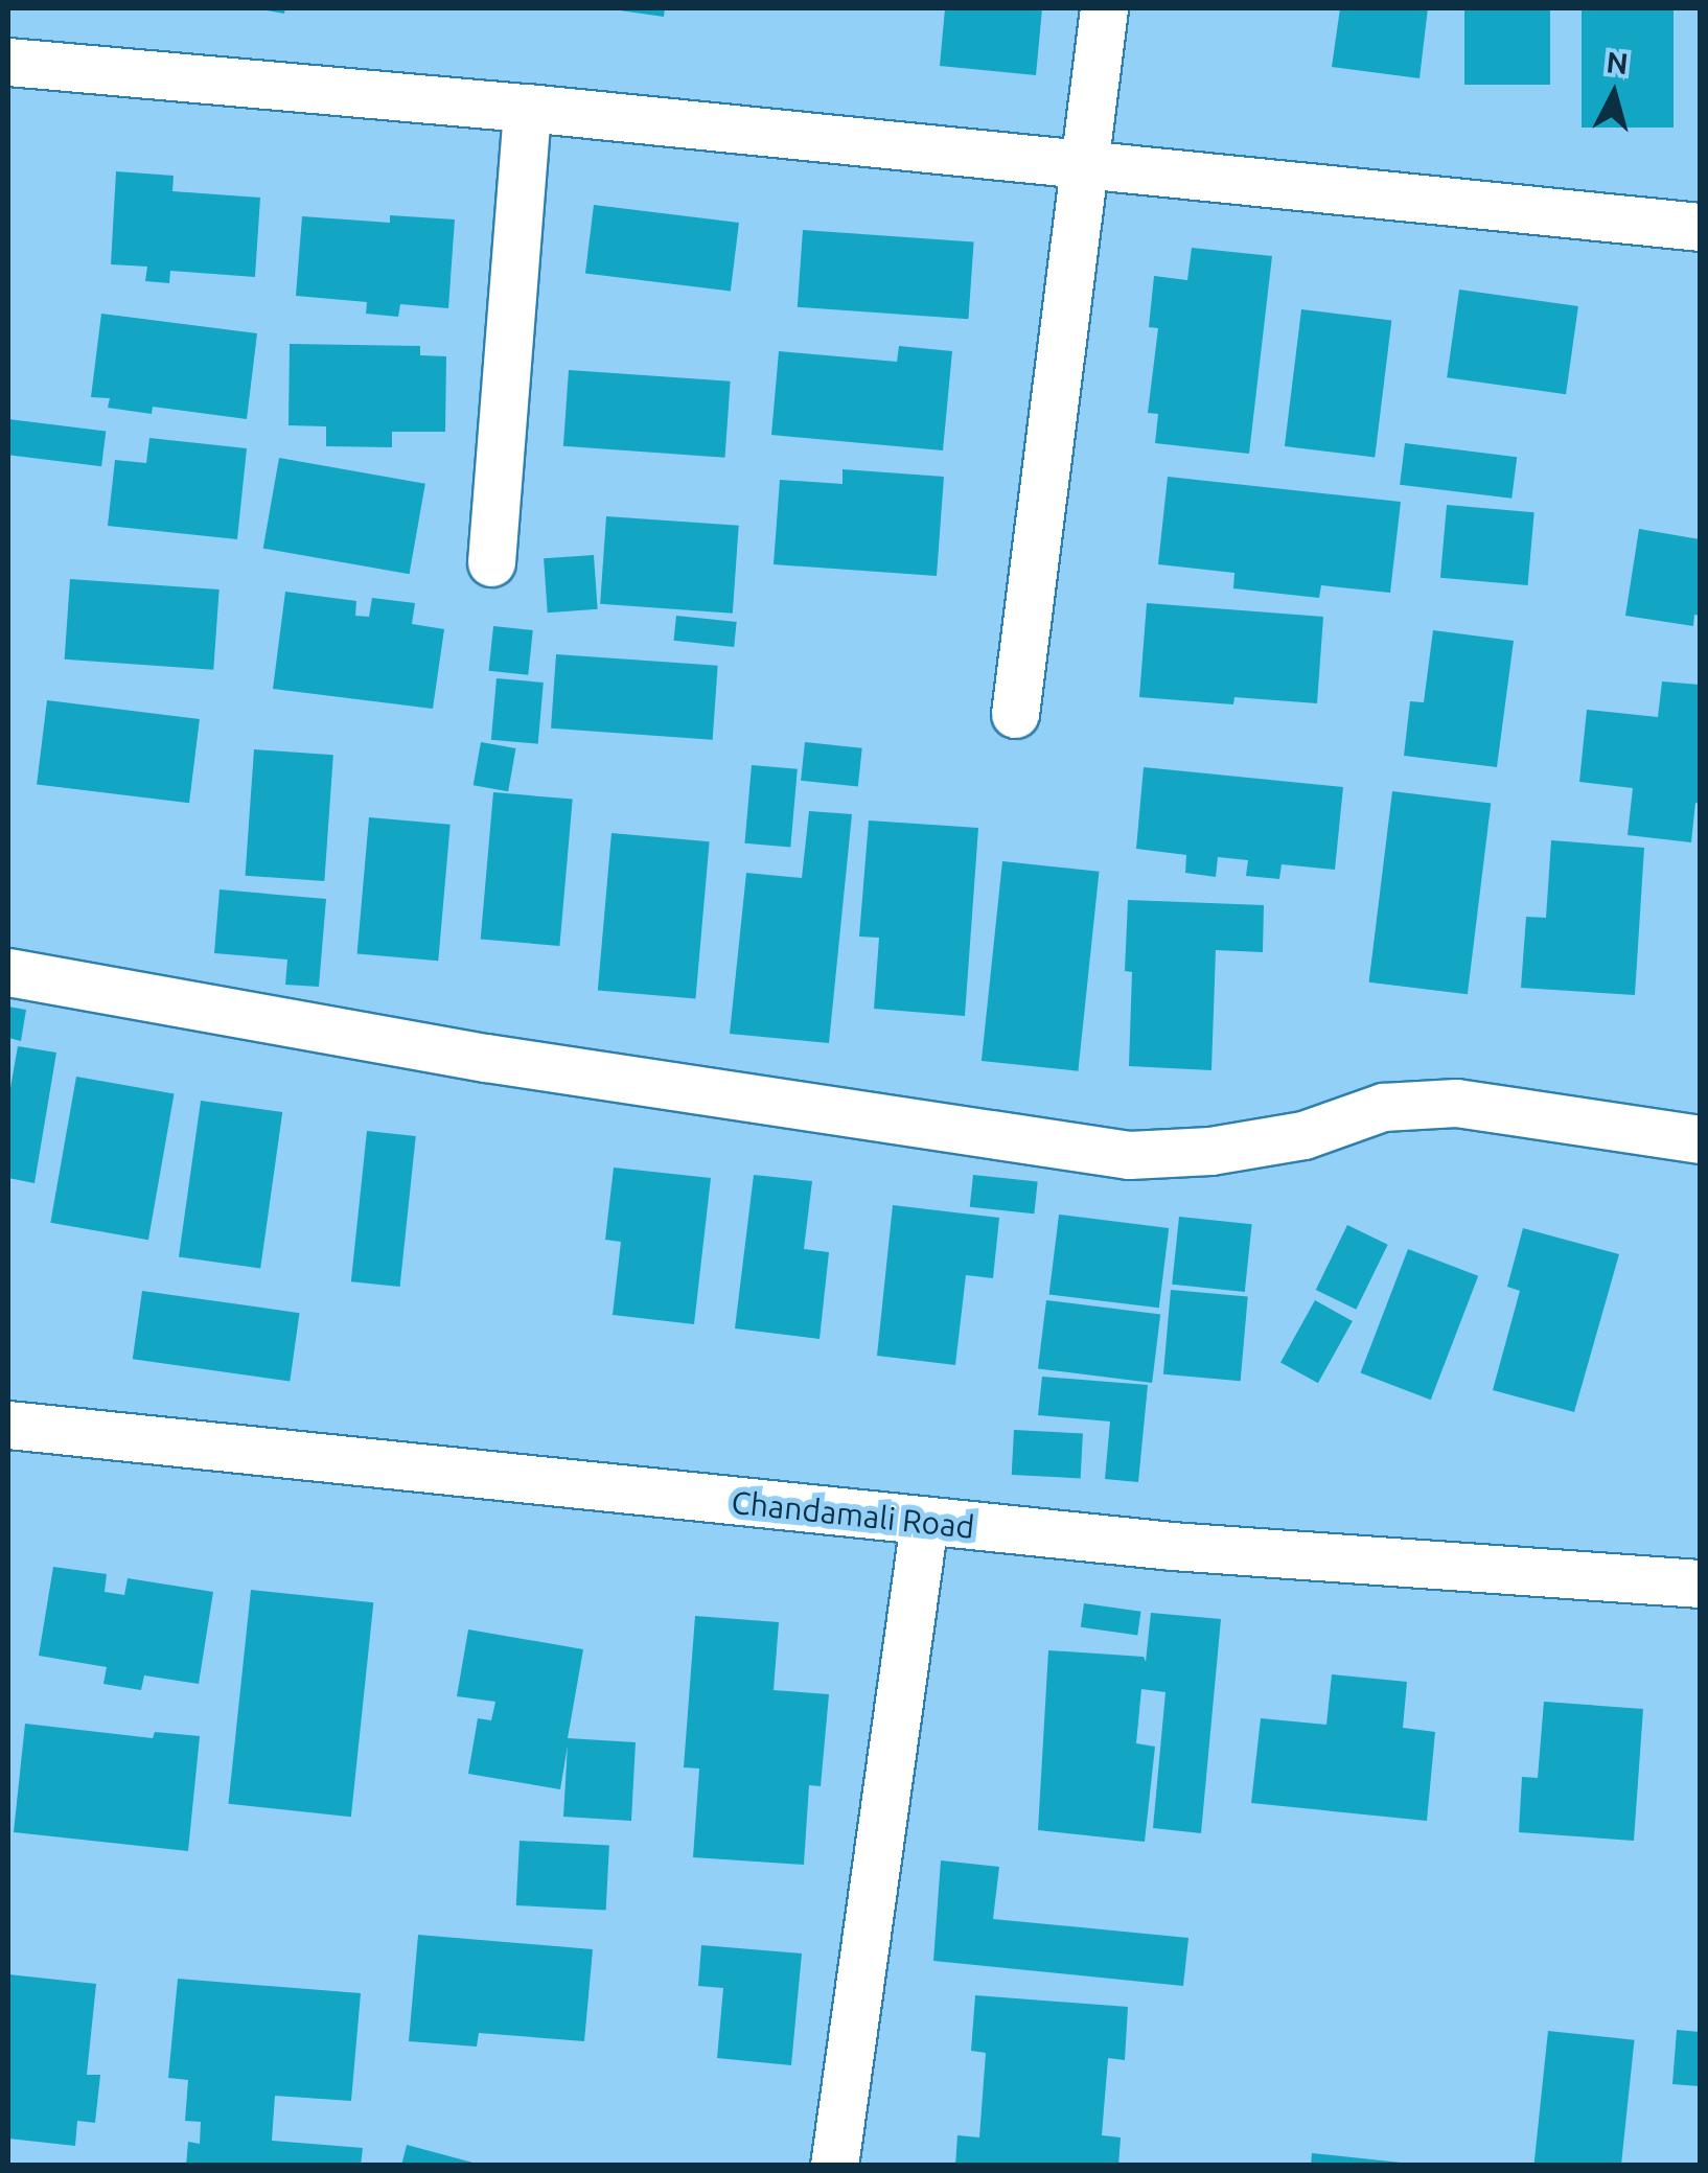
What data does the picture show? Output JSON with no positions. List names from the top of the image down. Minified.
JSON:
{"streets":{"street":["Chandamali Road"]},"north":"top"}
